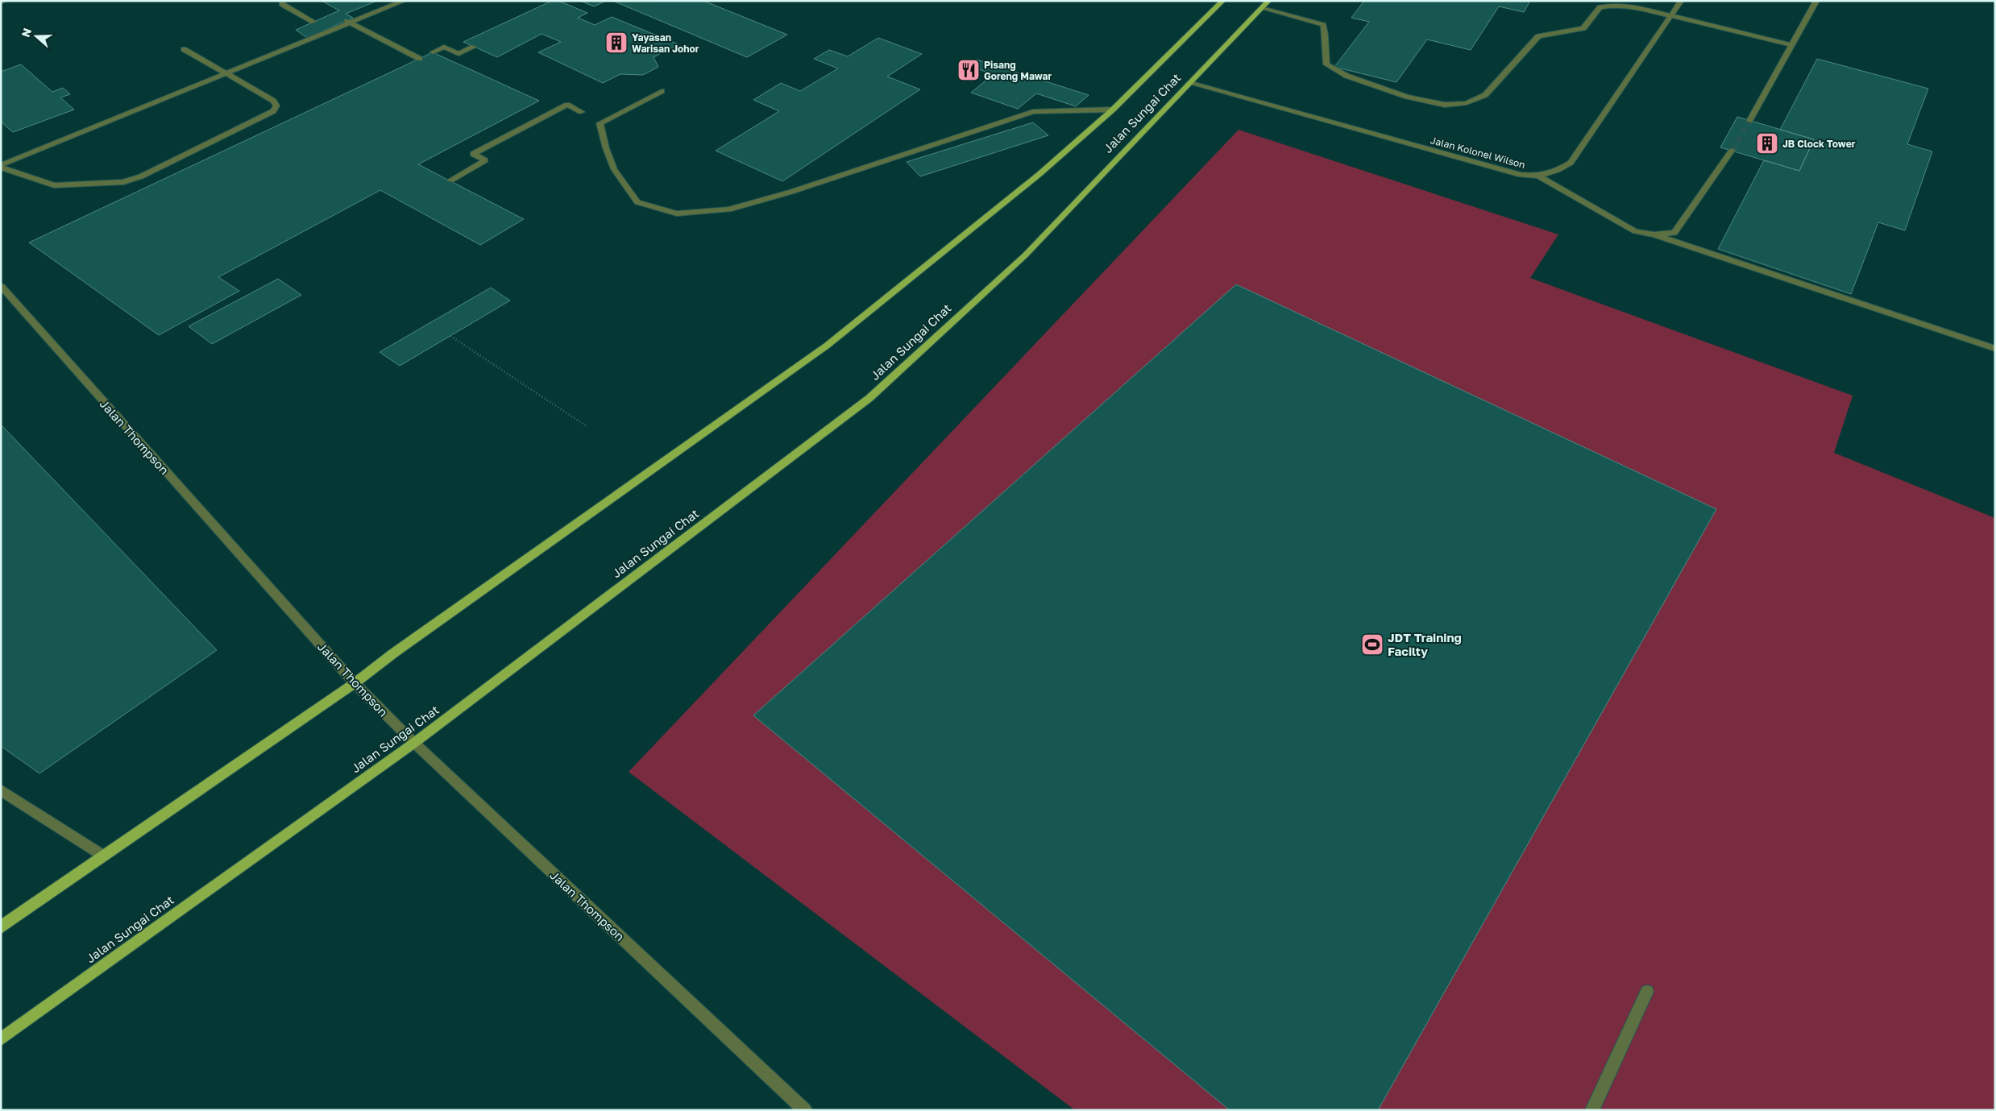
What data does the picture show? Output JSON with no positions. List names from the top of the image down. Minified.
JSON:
{"streets":{"main road":["Jalan Sungai Chat"],"street":["Jalan Kolonel Wilson","Jalan Thompson"]},"crossings":[["Jalan Sungai Chat","Jalan Kolonel Wilson"],["Jalan Sungai Chat","Jalan Thompson"]],"places":{"building":["Yayasan Warisan Johor","JB Clock Tower"],"restaurant":["Pisang Goreng Mawar"],"sports":["JDT Training Facilty"]},"north":"left"}
